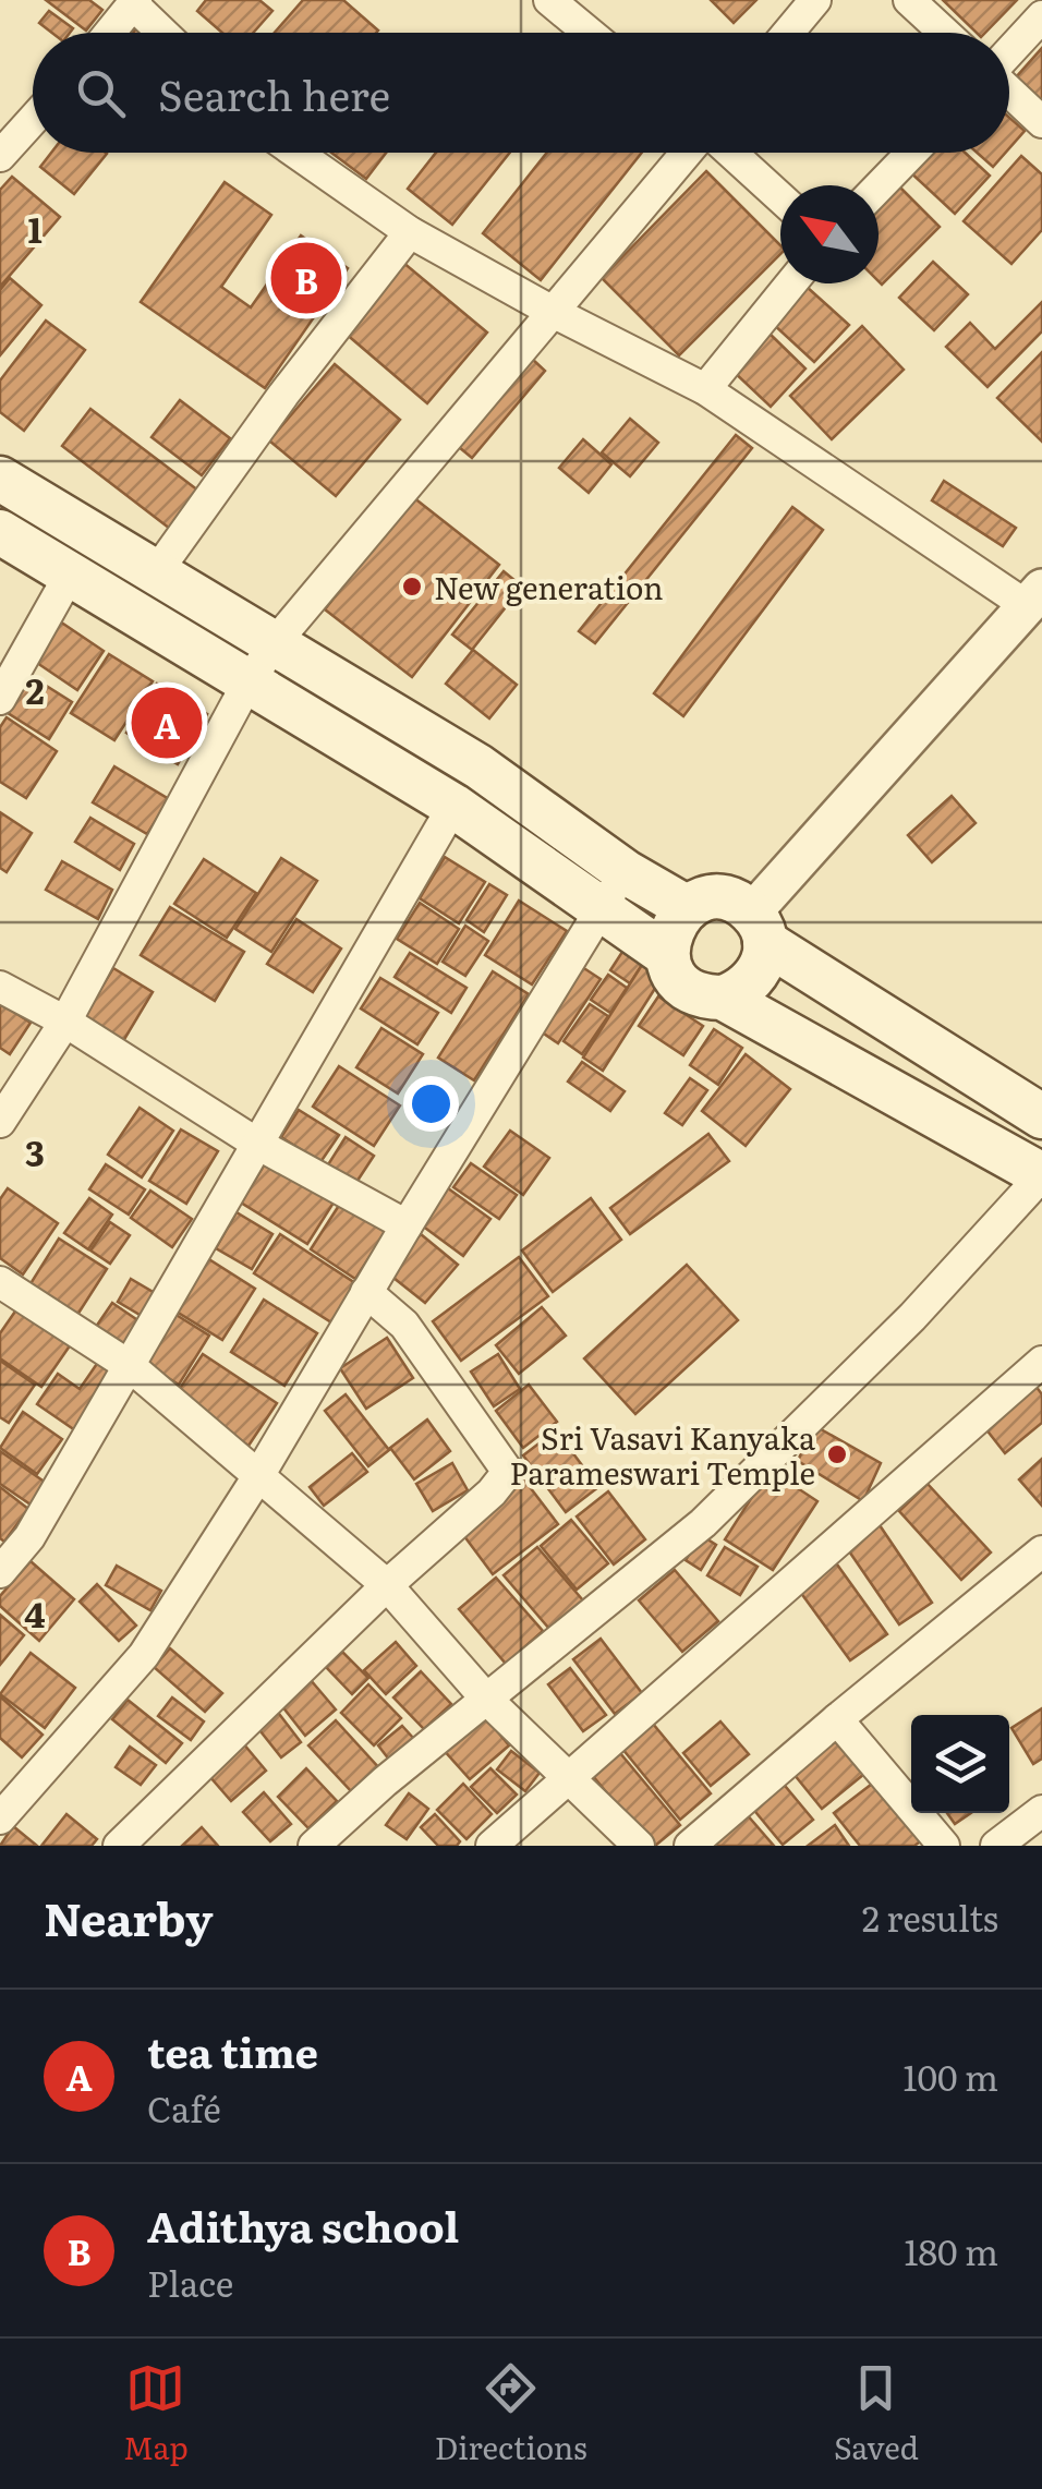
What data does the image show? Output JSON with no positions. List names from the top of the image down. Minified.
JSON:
{"places":["New generation","Sri Vasavi Kanyaka Parameswari Temple"],"north":"top left","page":{"search":"Search here","pins":["B","A"],"heading":["Nearby","2 results"],"list":[{"mark":"A","name":"tea time","note":"Café","value":"100 m"},{"mark":"B","name":"Adithya school","note":"Place","value":"180 m"}],"nav":["Map","Directions","Saved"]},"grid":{"rows":["1","2","3","4"]}}
